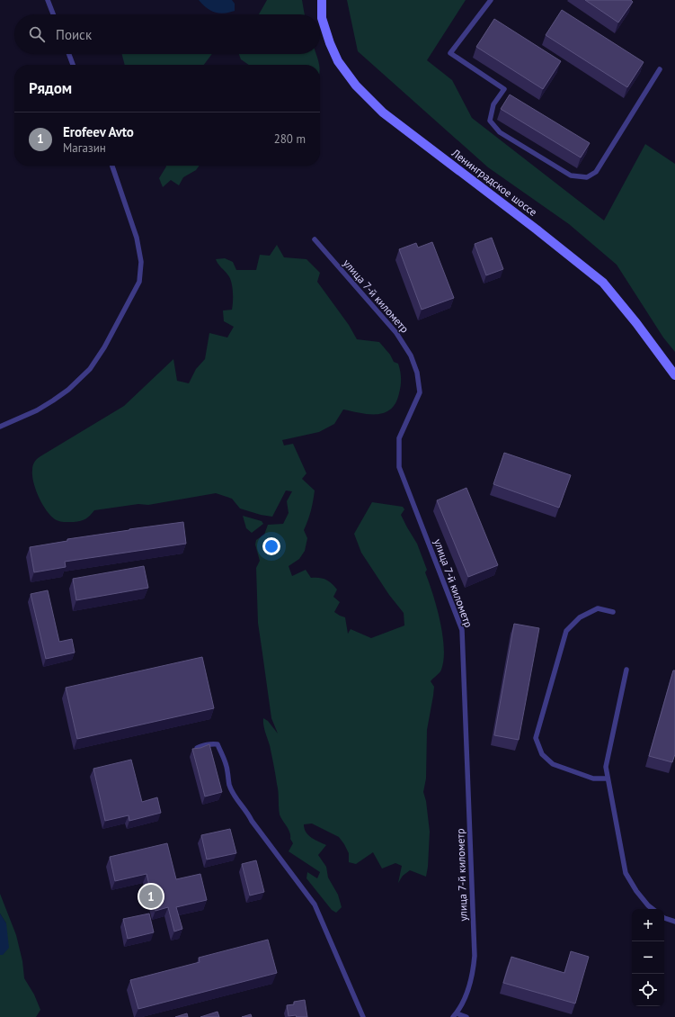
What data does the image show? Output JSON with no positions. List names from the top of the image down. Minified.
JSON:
{"streets":{"main road":["Ленинградское шоссе"],"lane":["улица 7-й километр"]},"page":{"search":"Поиск","heading":"Рядом","list":[{"mark":"1","name":"Erofeev Avto","note":"Магазин","value":"280 m"}],"pins":"1","map_buttons":["+","−"]}}
